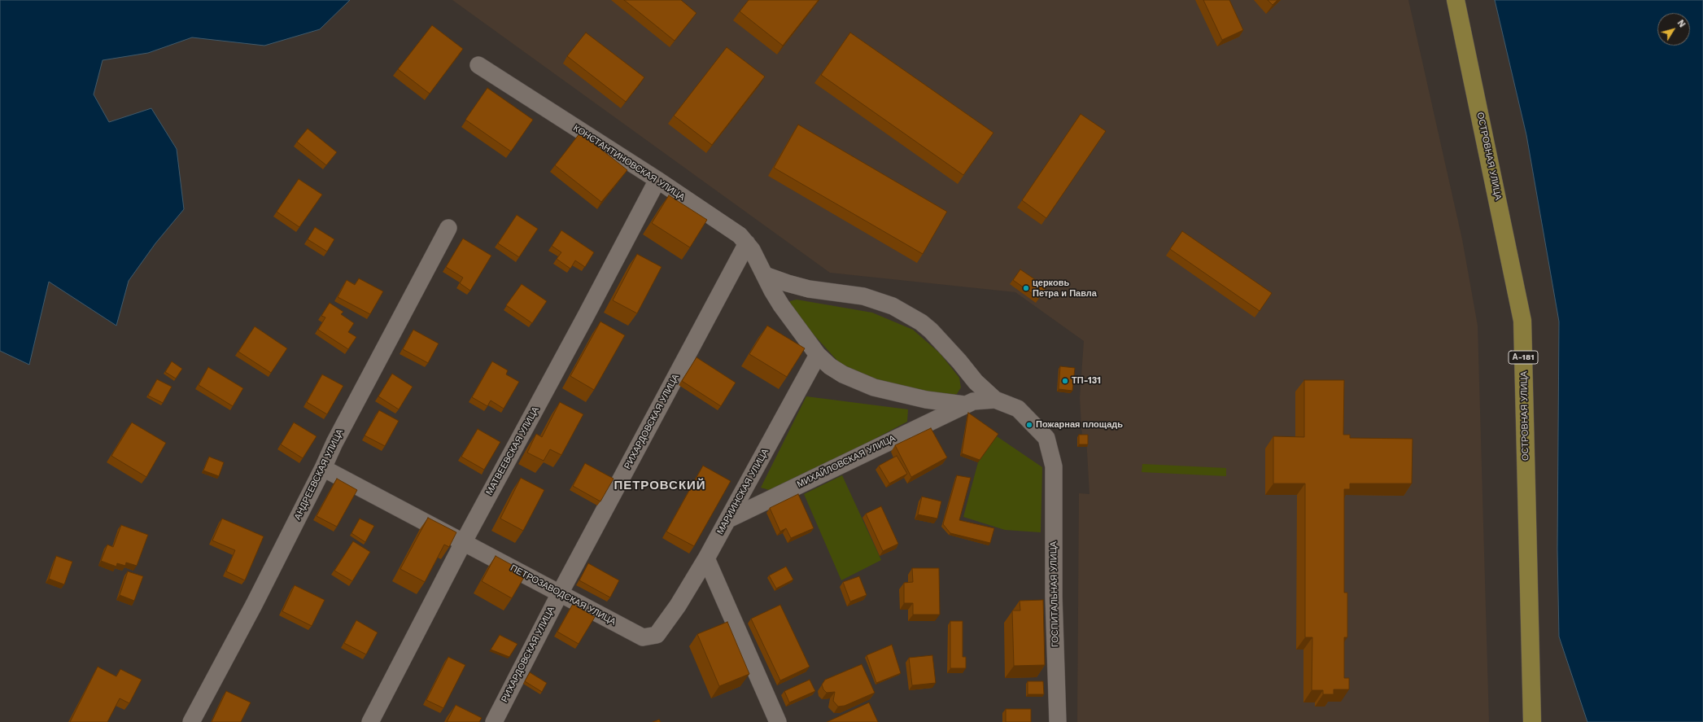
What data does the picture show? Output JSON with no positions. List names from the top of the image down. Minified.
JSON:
{"streets":{"main road":["ОСТРОВНАЯ УЛИЦА","А-181"],"street":["КОНСТАНТИНОВСКАЯ УЛИЦА","РИХАРДОВСКАЯ УЛИЦА","МАТВЕЕВСКАЯ УЛИЦА","МИХАЙЛОВСКАЯ УЛИЦА","АНДРЕЕВСКАЯ УЛИЦА","МАРИИНСКАЯ УЛИЦА","ГОСПИТАЛЬНАЯ УЛИЦА","ПЕТРОЗАВОДСКАЯ УЛИЦА"]},"crossings":[["КОНСТАНТИНОВСКАЯ УЛИЦА","РИХАРДОВСКАЯ УЛИЦА"],["КОНСТАНТИНОВСКАЯ УЛИЦА","МАТВЕЕВСКАЯ УЛИЦА"],["КОНСТАНТИНОВСКАЯ УЛИЦА","МИХАЙЛОВСКАЯ УЛИЦА"],["КОНСТАНТИНОВСКАЯ УЛИЦА","МАРИИНСКАЯ УЛИЦА"],["РИХАРДОВСКАЯ УЛИЦА","ПЕТРОЗАВОДСКАЯ УЛИЦА"],["МАТВЕЕВСКАЯ УЛИЦА","ПЕТРОЗАВОДСКАЯ УЛИЦА"],["МИХАЙЛОВСКАЯ УЛИЦА","МАРИИНСКАЯ УЛИЦА"],["АНДРЕЕВСКАЯ УЛИЦА","ПЕТРОЗАВОДСКАЯ УЛИЦА"],["МАРИИНСКАЯ УЛИЦА","ПЕТРОЗАВОДСКАЯ УЛИЦА"]],"districts":["ПЕТРОВСКИЙ"],"places":["церковь Петра и Павла","ТП-131","Пожарная площадь"],"north":"top right"}
